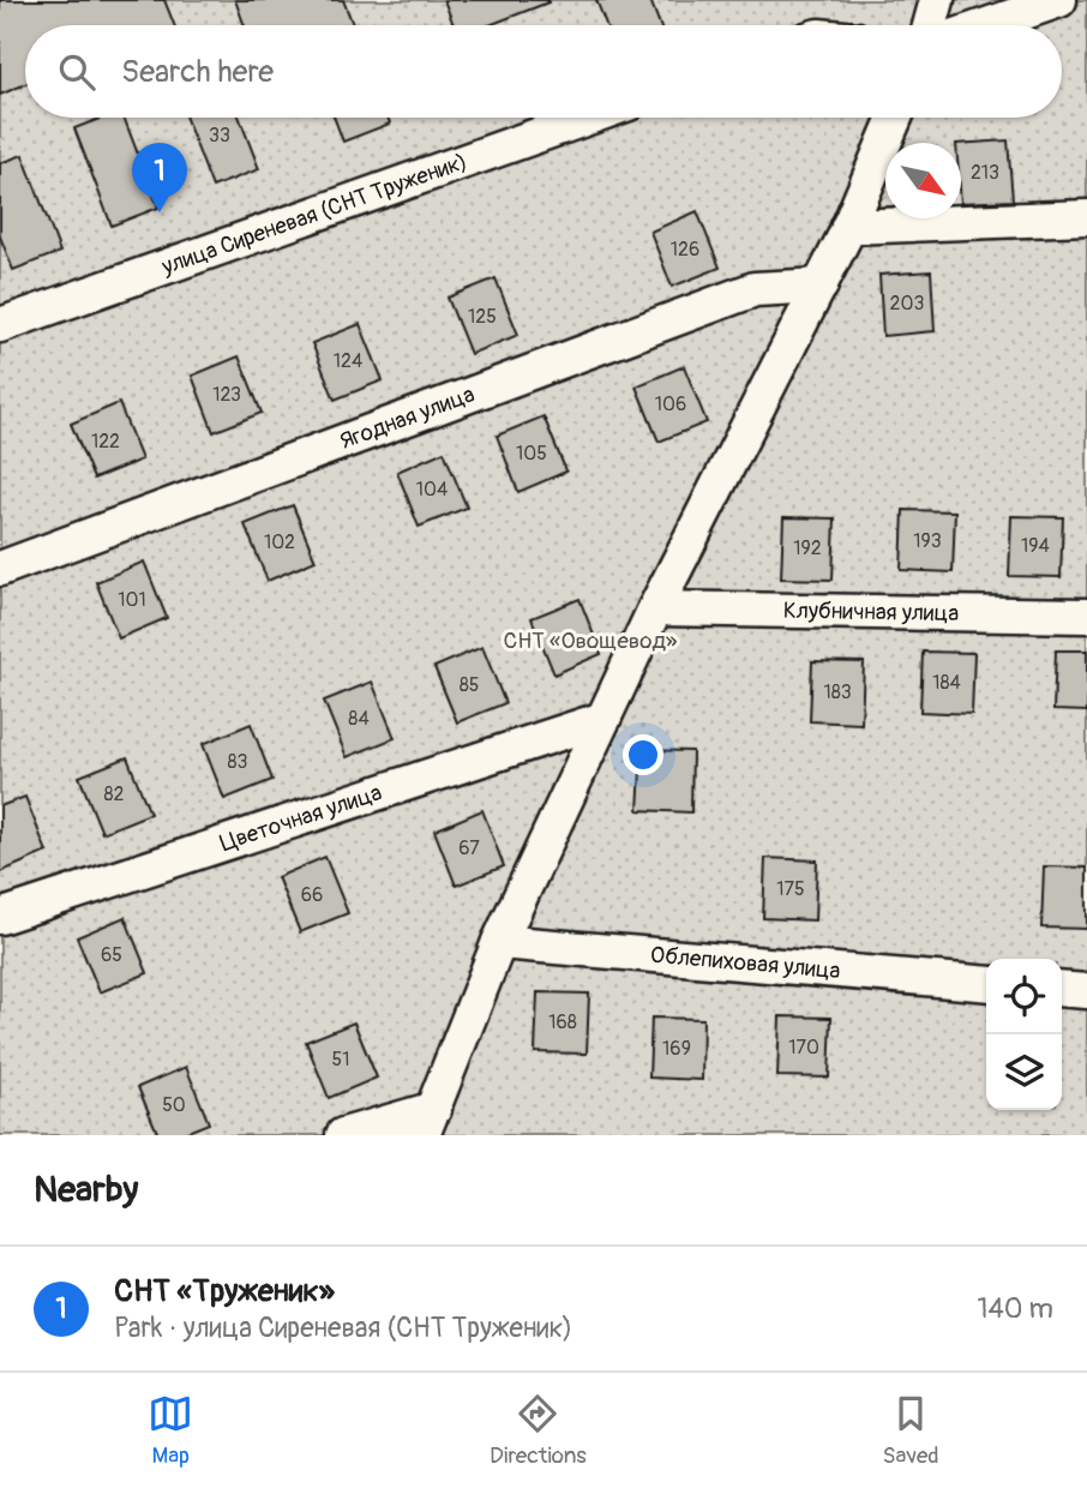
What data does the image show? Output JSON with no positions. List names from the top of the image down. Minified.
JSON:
{"streets":{"street":["улица Сиреневая (СНТ Труженик)","Ягодная улица","Клубничная улица","Цветочная улица","Облепиховая улица"]},"parks":["СНТ «Овощевод»"],"house_numbers":["33","213","126","203","125","124","123","106","122","105","104","193","102","194","192","101","184","85","183","84","83","82","67","175","66","65","168","170","169","51","50"],"north":"bottom right","page":{"search":"Search here","pins":"1","heading":"Nearby","list":[{"mark":"1","name":"СНТ «Труженик»","note":"Park · улица Сиреневая (СНТ Труженик)","value":"140 m"}],"nav":["Map","Directions","Saved"]}}
